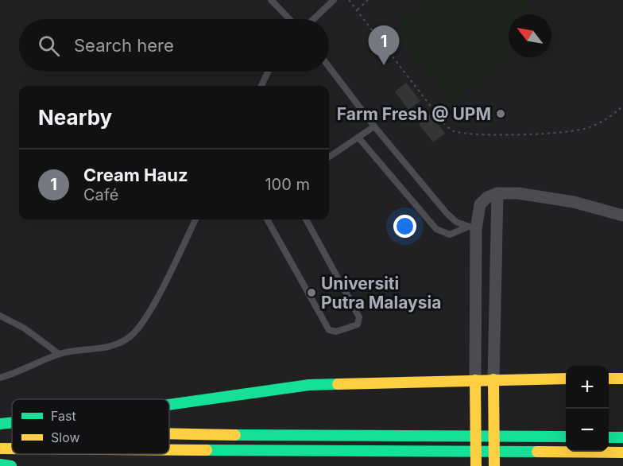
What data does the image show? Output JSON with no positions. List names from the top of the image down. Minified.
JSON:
{"places":["Farm Fresh @ UPM","Universiti Putra Malaysia"],"legend":["Fast","Slow"],"north":"top left","page":{"search":"Search here","pins":"1","heading":"Nearby","list":[{"mark":"1","name":"Cream Hauz","note":"Café","value":"100 m"}],"map_buttons":["+","−"]}}
